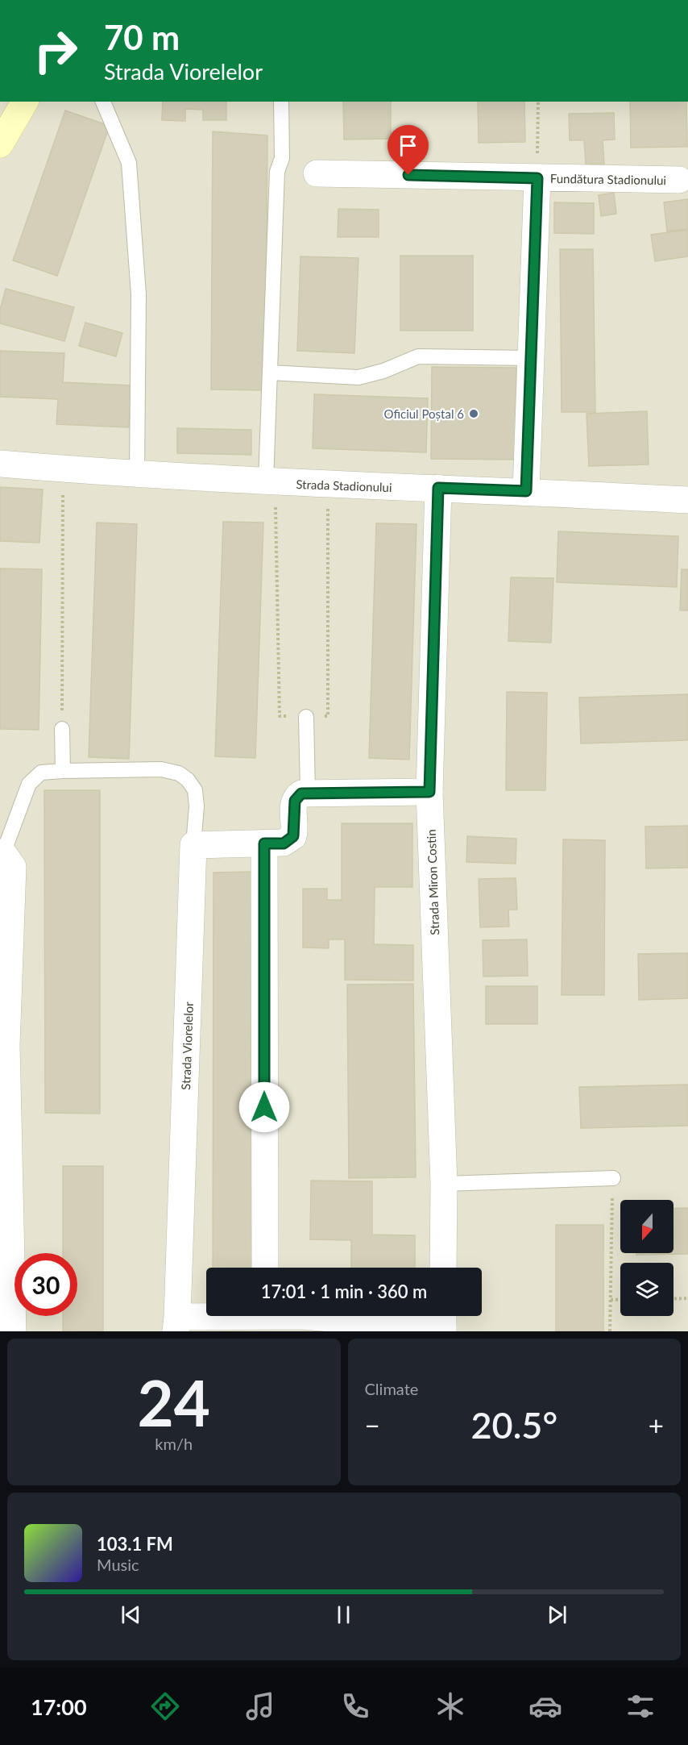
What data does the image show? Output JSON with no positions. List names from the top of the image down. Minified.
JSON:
{"streets":{"street":["Fundătura Stadionului","Strada Stadionului","Strada Miron Costin","Strada Viorelelor"]},"crossings":[["Fundătura Stadionului","Strada Stadionului"],["Strada Stadionului","Strada Miron Costin"]],"places":["Oficiul Poștal 6"],"north":"bottom","page":{"turn":["70 m","Strada Viorelelor"],"limit":"30","trip":"17:01 · 1 min · 360 m","tile":[["24","km/h"],"Climate"],"heat":["−","20.5°","+"],"song":["103.1 FM","Music"],"tabs":"17:00"}}
